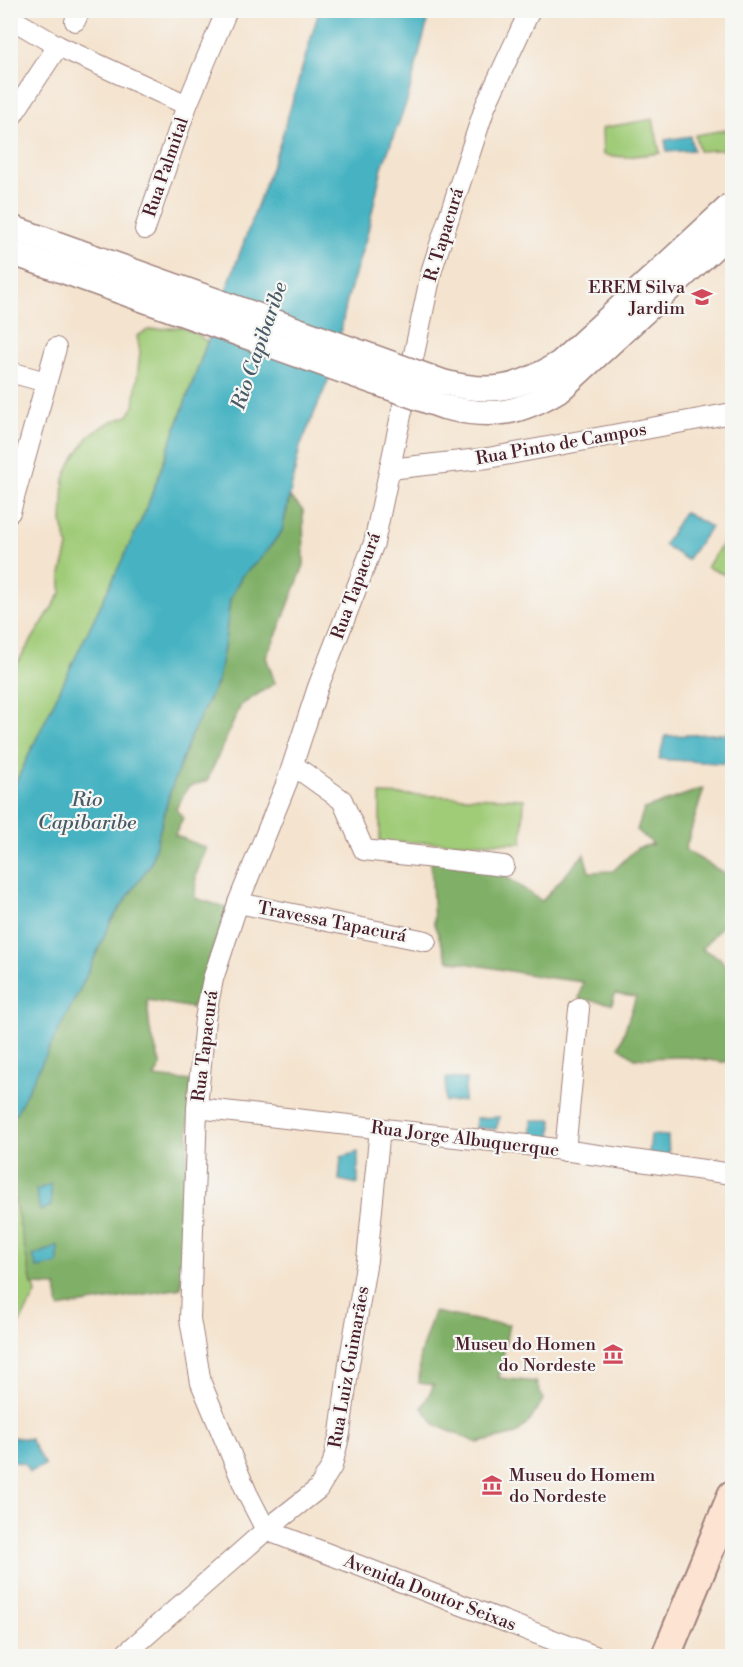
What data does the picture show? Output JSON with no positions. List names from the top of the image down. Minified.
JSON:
{"streets":{"street":["Rua Palmital","R. Tapacurá","Rua Pinto de Campos","Rua Tapacurá","Travessa Tapacurá","Rua Jorge Albuquerque","Rua Luiz Guimarães","Avenida Doutor Seixas"]},"crossings":[["R. Tapacurá","Rua Pinto de Campos"],["R. Tapacurá","Rua Tapacurá"],["Rua Pinto de Campos","Rua Tapacurá"],["Rua Tapacurá","Travessa Tapacurá"],["Rua Tapacurá","Rua Jorge Albuquerque"],["Rua Tapacurá","Rua Luiz Guimarães"],["Rua Tapacurá","Avenida Doutor Seixas"],["Rua Jorge Albuquerque","Rua Luiz Guimarães"],["Rua Luiz Guimarães","Avenida Doutor Seixas"]],"water":["Rio Capibaribe"],"places":{"school or university":["EREM Silva Jardim"],"museum":["Museu do Homen do Nordeste","Museu do Homem do Nordeste"]}}
